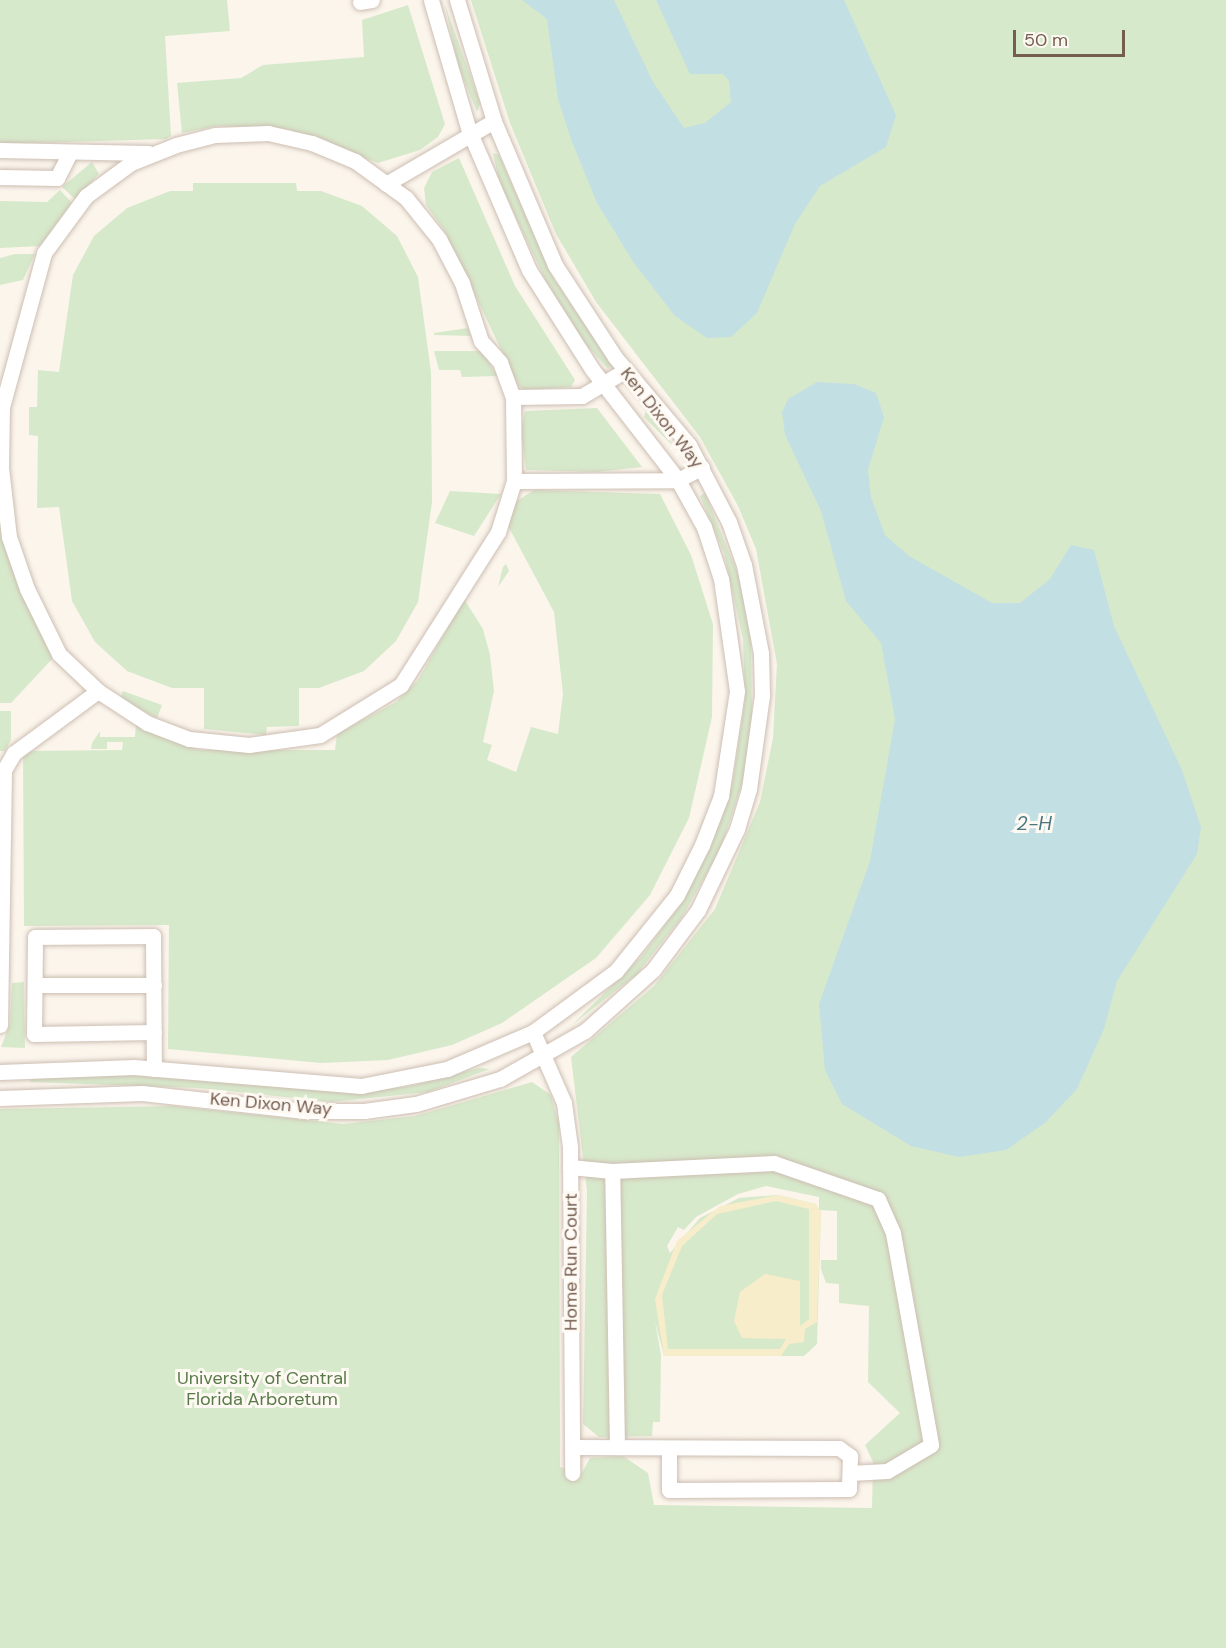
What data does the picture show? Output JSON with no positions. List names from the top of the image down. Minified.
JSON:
{"streets":{"street":["Ken Dixon Way","Home Run Court"]},"crossings":[["Ken Dixon Way","Home Run Court"]],"water":["2-H"],"parks":["University of Central Florida Arboretum"],"scale_bar":"50 m"}
